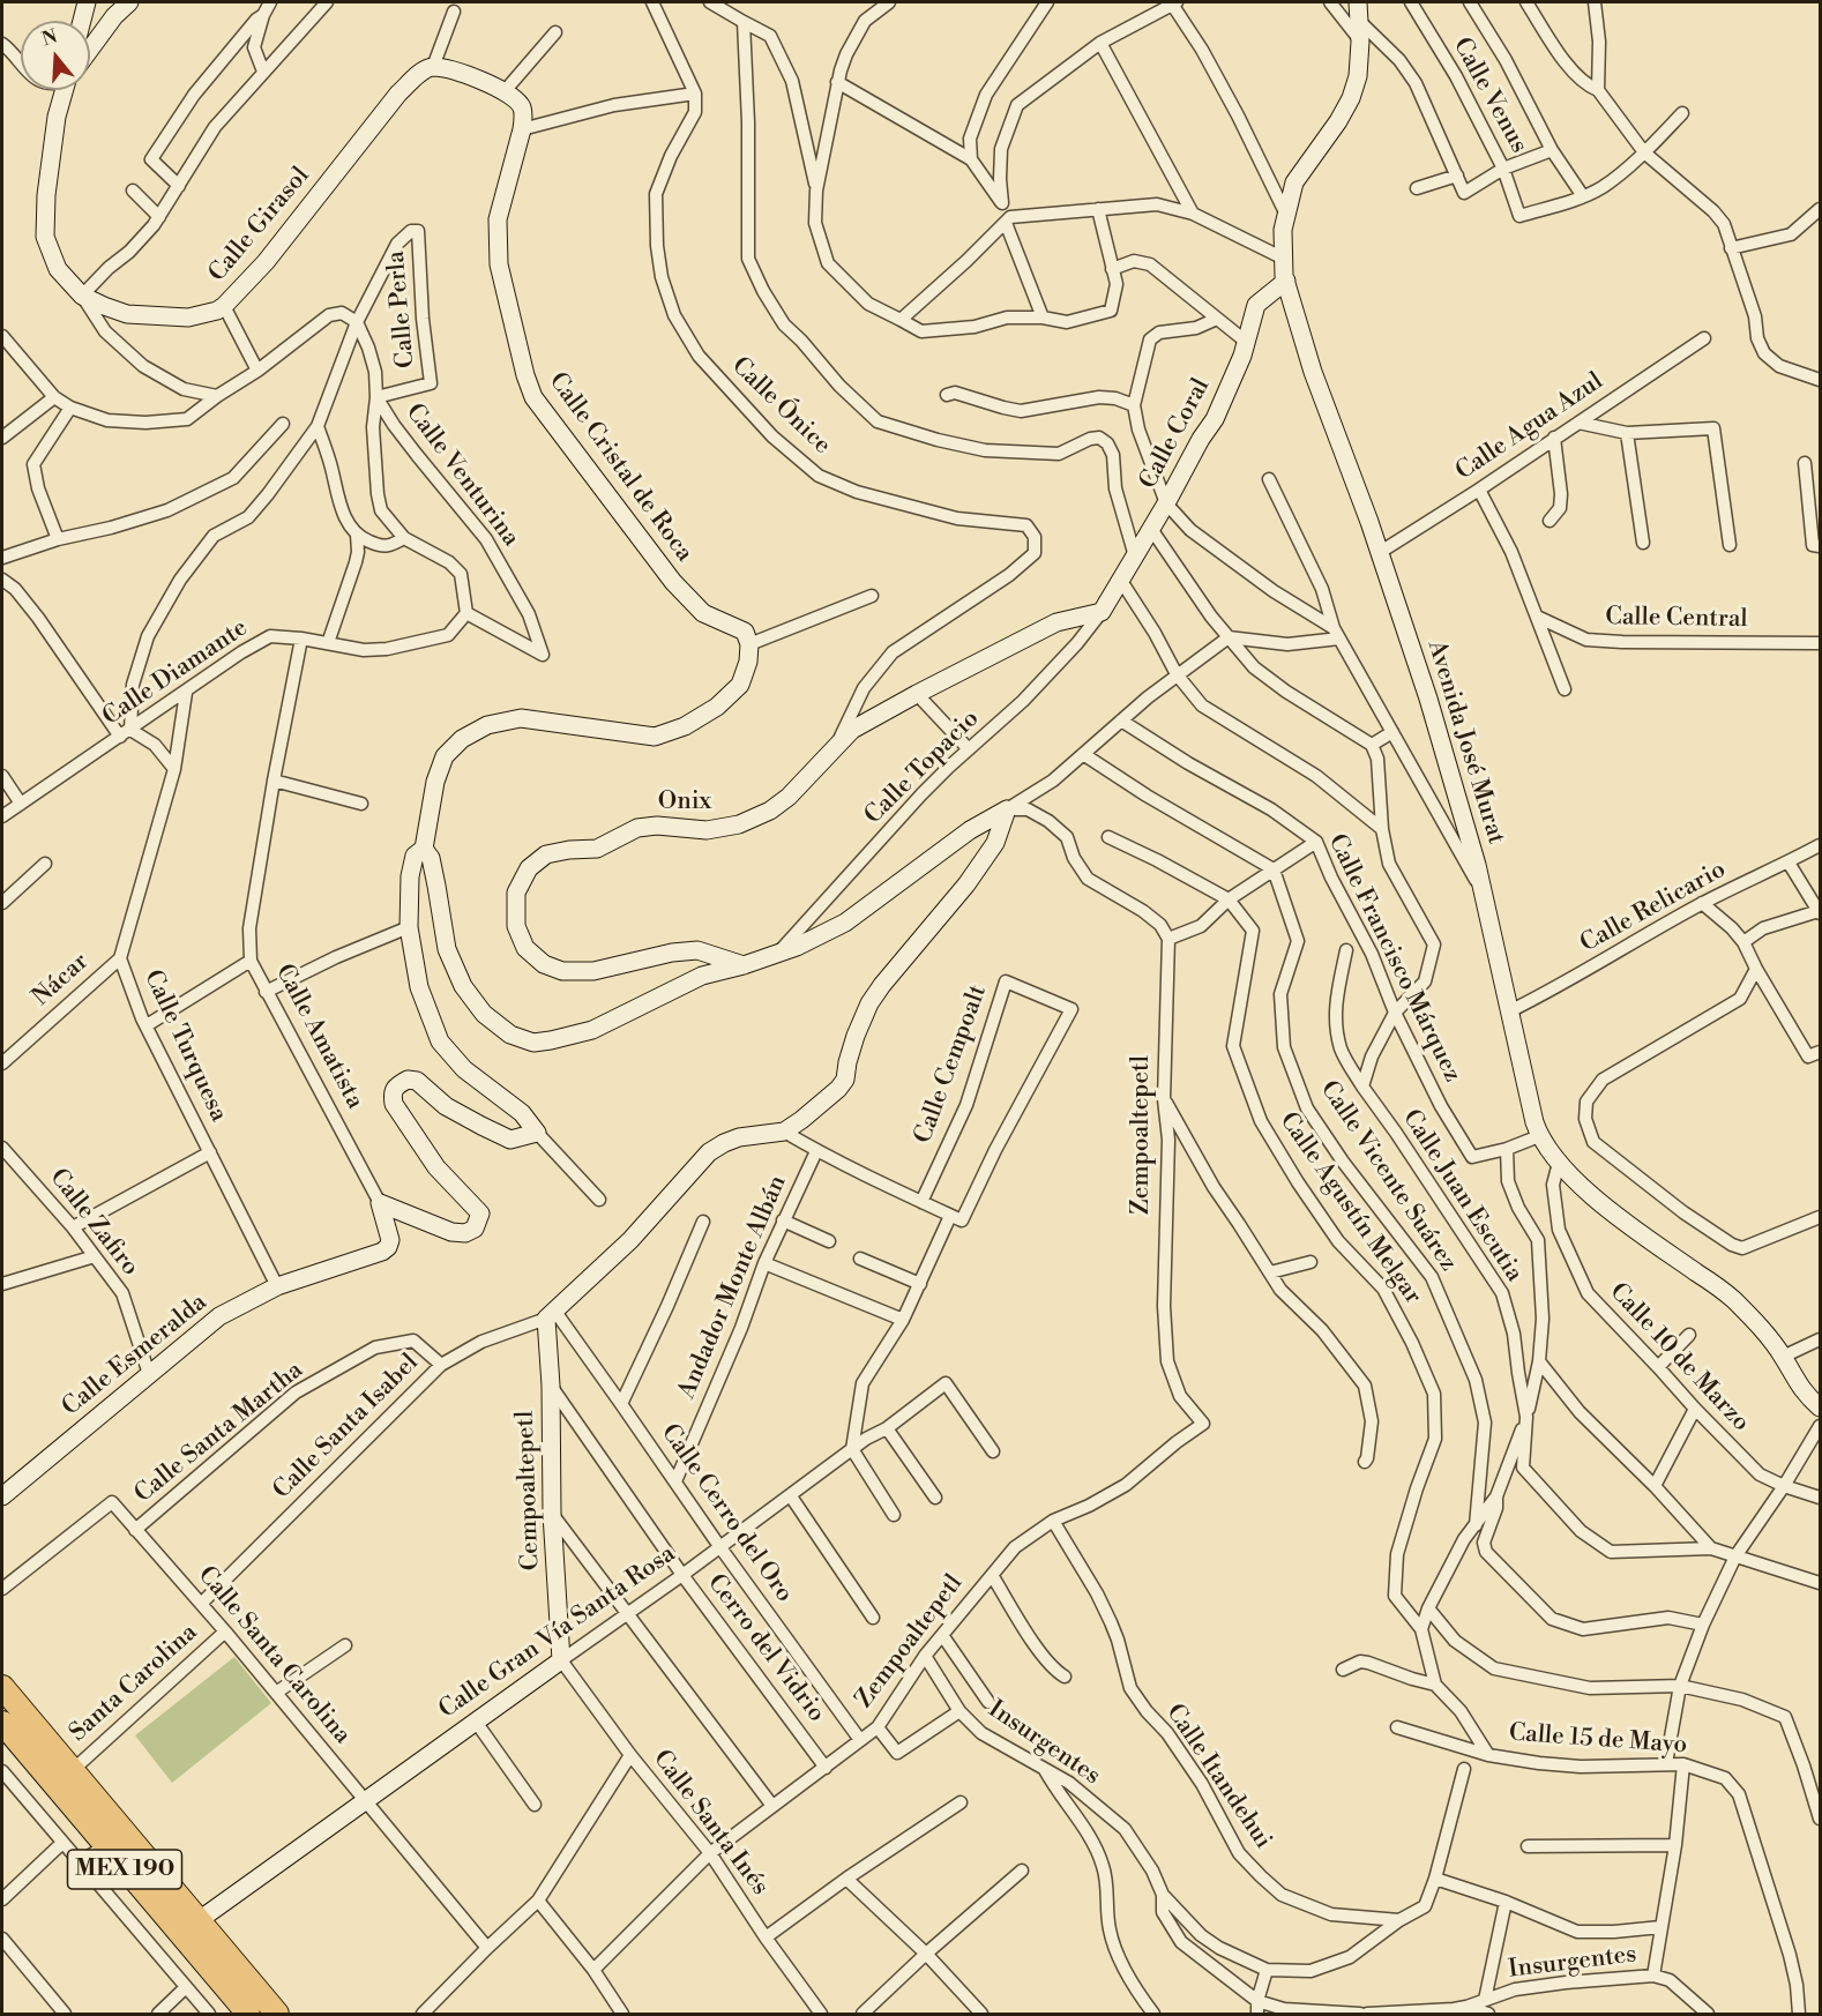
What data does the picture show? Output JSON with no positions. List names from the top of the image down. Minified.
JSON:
{"streets":{"highway":["MEX 190"],"street":["Calle Venus","Calle Girasol","Calle Perla","Calle Ónice","Calle Agua Azul","Calle Coral","Calle Cristal de Roca","Calle Venturina","Calle Central","Calle Diamante","Avenida José Murat","Calle Topacio","Onix","Calle Relicario","Calle Francisco Márquez","Nácar","Calle Amatista","Calle Turquesa","Calle Cempoalt","Zempoaltepetl","Calle Vicente Suárez","Calle Juan Escutia","Calle Agustín Melgar","Calle Zafiro","Andador Monte Albán","Calle Esmeralda","Calle 10 de Marzo","Calle Santa Isabel","Calle Santa Martha","Cempoaltepetl","Calle Cerro del Oro","Calle Gran Vía Santa Rosa","Cerro del Vidrio","Calle Santa Carolina","Santa Carolina","Calle 15 de Mayo","Insurgentes","Calle Itandehui","Calle Santa Inés"]},"crossings":[["Calle Perla","Calle Venturina"],["Calle Ónice","Onix"],["Calle Agua Azul","Avenida José Murat"],["Calle Coral","Avenida José Murat"],["Calle Coral","Calle Topacio"],["Calle Coral","Onix"],["Calle Venturina","Calle Diamante"],["Calle Diamante","Calle Amatista"],["Calle Diamante","Calle Turquesa"],["Avenida José Murat","Calle Relicario"],["Avenida José Murat","Calle Francisco Márquez"],["Avenida José Murat","Calle 10 de Marzo"],["Calle Topacio","Onix"],["Nácar","Calle Turquesa"],["Calle Amatista","Calle Esmeralda"],["Calle Turquesa","Calle Esmeralda"],["Zempoaltepetl","Calle Cerro del Oro"],["Zempoaltepetl","Cerro del Vidrio"],["Zempoaltepetl","Insurgentes"],["Zempoaltepetl","Calle Itandehui"],["Zempoaltepetl","Calle Santa Inés"],["Calle Agustín Melgar","Calle 15 de Mayo"],["Calle Zafiro","Calle Esmeralda"],["Andador Monte Albán","Calle Cerro del Oro"],["Calle Santa Isabel","Calle Santa Martha"],["Calle Santa Isabel","Cempoaltepetl"],["Calle Santa Isabel","Calle Cerro del Oro"],["Calle Santa Isabel","Calle Santa Carolina"],["Calle Santa Martha","Calle Santa Carolina"],["Cempoaltepetl","Calle Cerro del Oro"],["Cempoaltepetl","Calle Gran Vía Santa Rosa"],["Cempoaltepetl","Cerro del Vidrio"],["Cempoaltepetl","Calle Santa Inés"],["Calle Cerro del Oro","Calle Gran Vía Santa Rosa"],["Calle Gran Vía Santa Rosa","Cerro del Vidrio"],["Calle Gran Vía Santa Rosa","Calle Santa Carolina"],["Calle Gran Vía Santa Rosa","Calle Santa Inés"],["Calle Gran Vía Santa Rosa","MEX 190"],["Calle Santa Carolina","Santa Carolina"],["Santa Carolina","MEX 190"]],"north":"top"}
